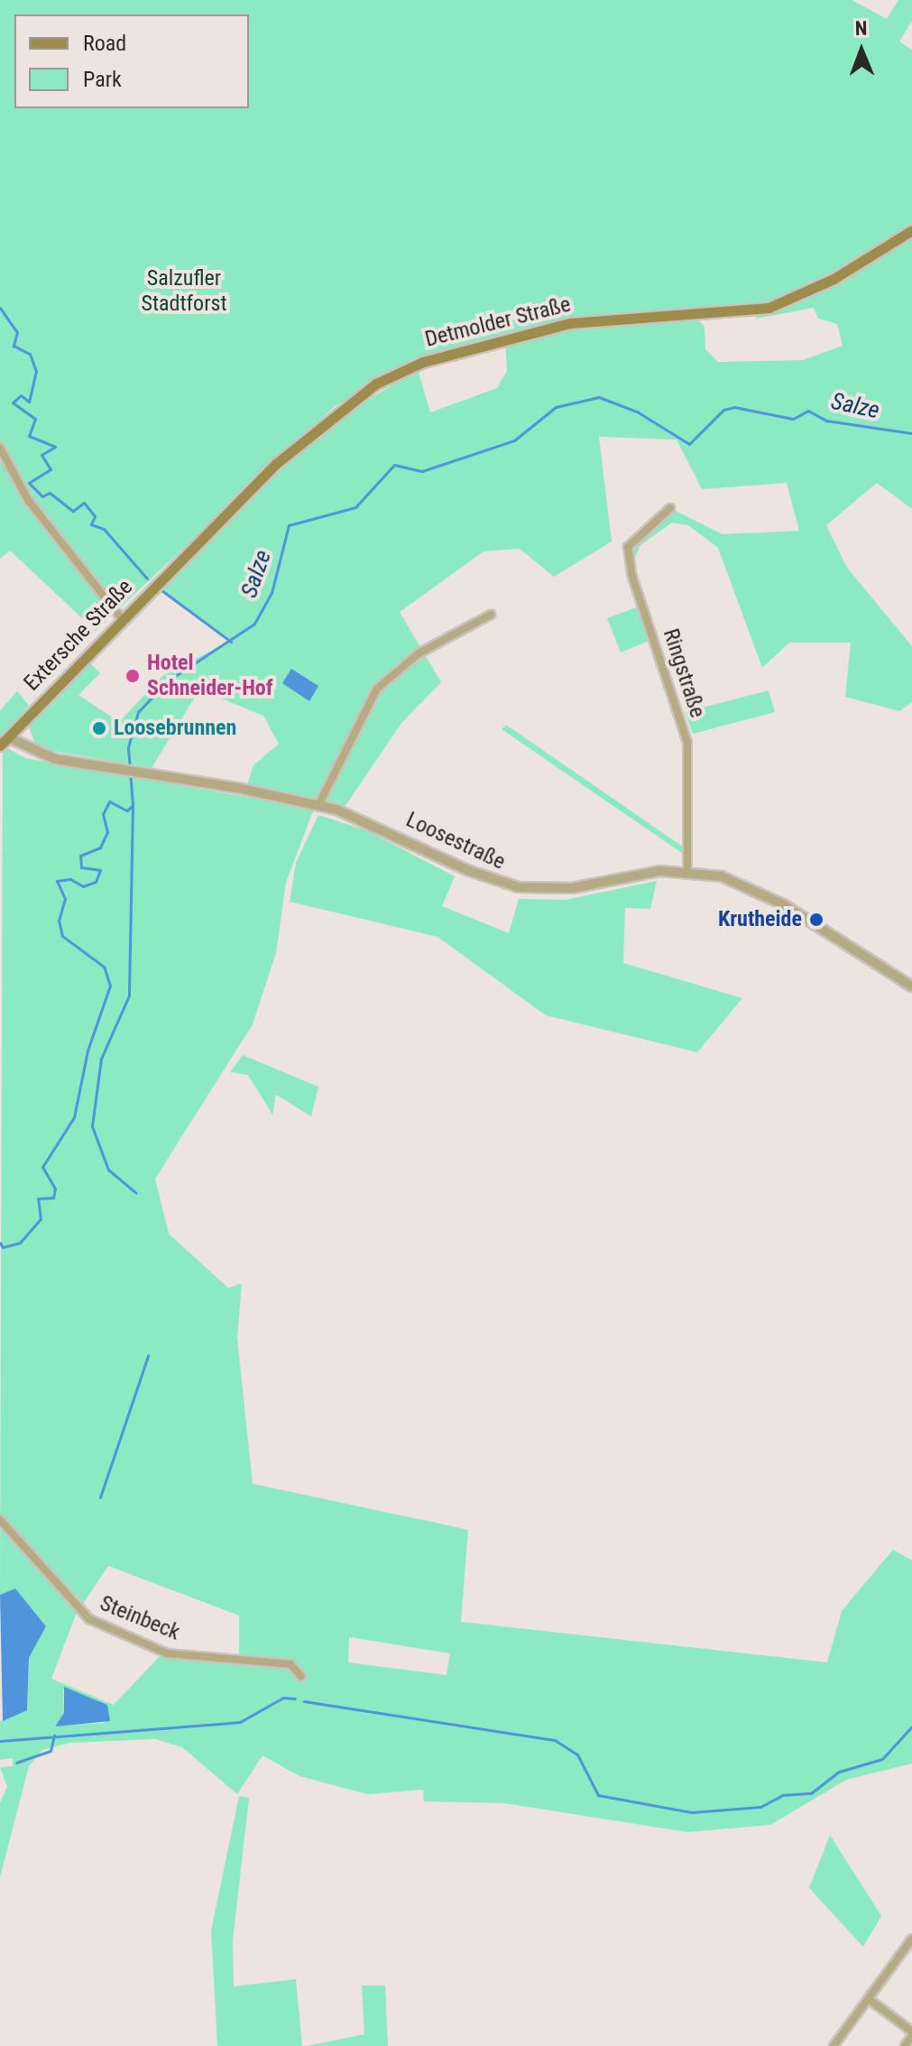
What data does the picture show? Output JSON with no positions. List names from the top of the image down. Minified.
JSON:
{"streets":{"main road":["Detmolder Straße","Extersche Straße"],"street":["Ringstraße","Loosestraße","Steinbeck"]},"crossings":[["Detmolder Straße","Extersche Straße"],["Extersche Straße","Loosestraße"],["Ringstraße","Loosestraße"]],"water":["Salze"],"parks":["Salzufler Stadtforst"],"places":["Hotel Schneider-Hof","Loosebrunnen","Krutheide"],"legend":["Road","Park"],"north":"top"}
